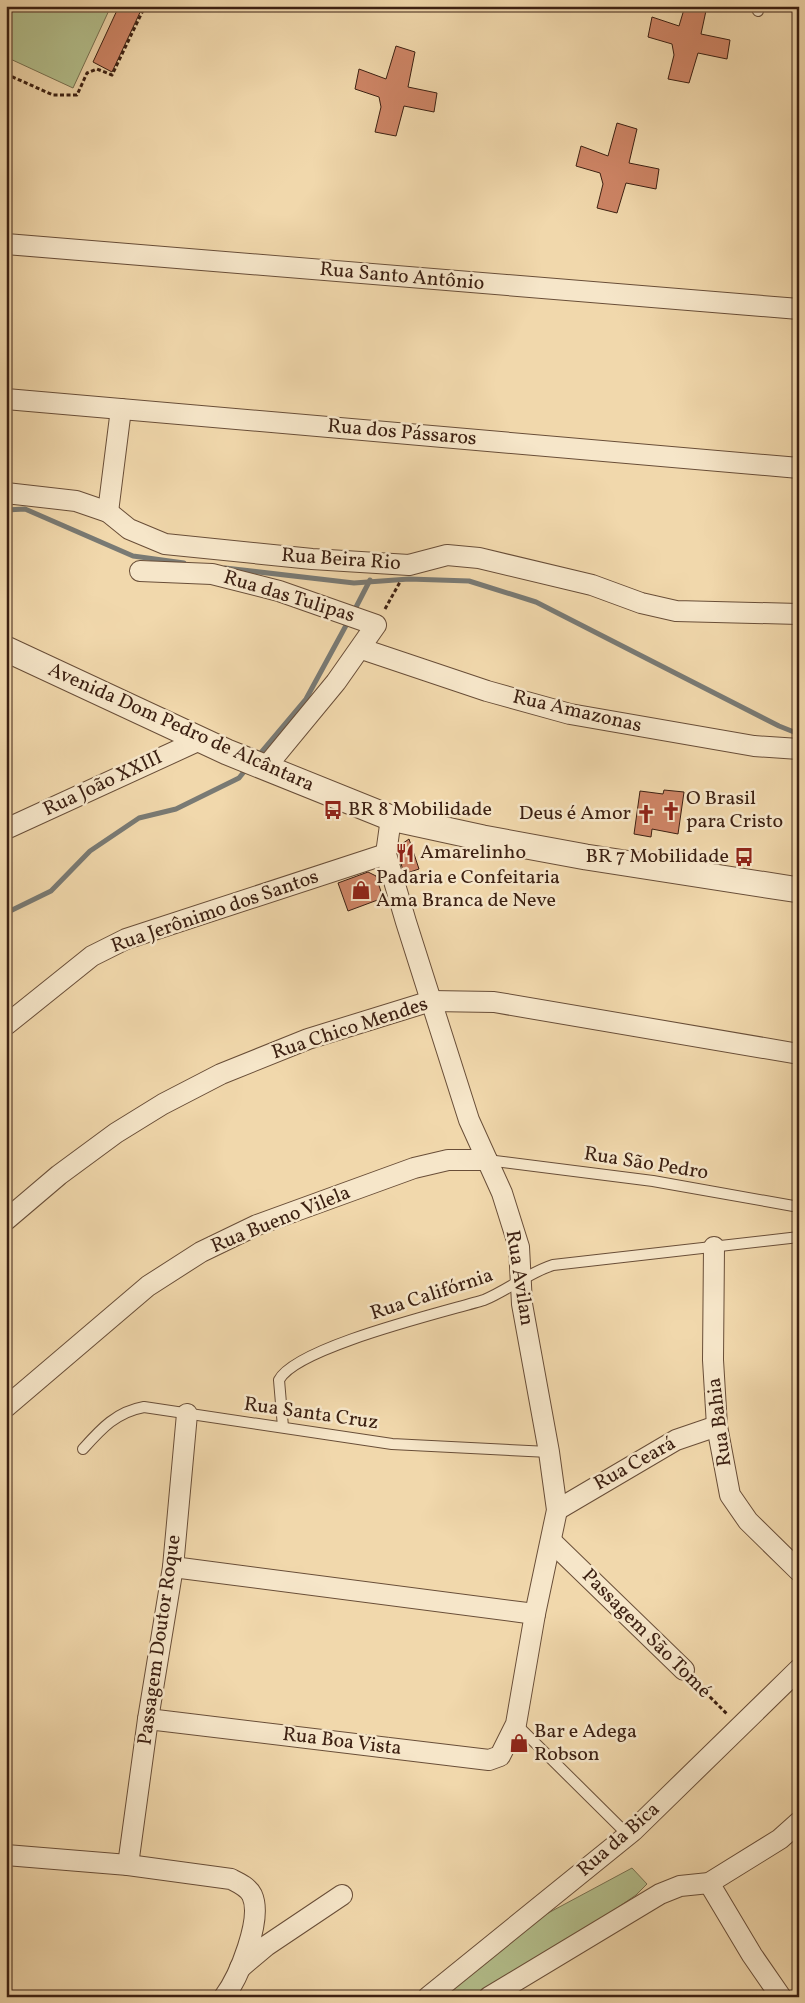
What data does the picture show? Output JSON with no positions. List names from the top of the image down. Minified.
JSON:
{"streets":{"street":["Rua Santo Antônio","Rua dos Pássaros","Rua Beira Rio","Rua das Tulipas","Rua Amazonas","Avenida Dom Pedro de Alcântara","Rua João XXIII","Rua Jerônimo dos Santos","Rua Chico Mendes","Rua Bueno Vilela","Rua Avilan","Rua Bahia","Rua Ceará","Passagem São Tomé","Passagem Doutor Roque","Rua Boa Vista","Rua da Bica"],"lane":["Rua São Pedro","Rua Califórnia","Rua Santa Cruz"]},"crossings":[["Avenida Dom Pedro de Alcântara","Rua João XXIII"],["Avenida Dom Pedro de Alcântara","Rua Avilan"],["Rua Jerônimo dos Santos","Rua Avilan"],["Rua Chico Mendes","Rua Avilan"],["Rua São Pedro","Rua Bueno Vilela"],["Rua São Pedro","Rua Avilan"],["Rua Bueno Vilela","Rua Avilan"],["Rua Avilan","Rua Califórnia"],["Rua Avilan","Rua Santa Cruz"],["Rua Avilan","Rua Ceará"],["Rua Avilan","Passagem São Tomé"],["Rua Avilan","Rua Boa Vista"],["Rua Califórnia","Rua Santa Cruz"],["Rua Califórnia","Rua Bahia"],["Rua Santa Cruz","Passagem Doutor Roque"],["Rua Bahia","Rua Ceará"],["Passagem São Tomé","Rua da Bica"],["Passagem Doutor Roque","Rua Boa Vista"]],"places":{"bus stop":["BR 8 Mobilidade","BR 7 Mobilidade"],"church":["O Brasil para Cristo","Deus é Amor"],"restaurant":["Amarelinho"],"shop":["Padaria e Confeitaria Ama Branca de Neve","Bar e Adega Robson"]}}
